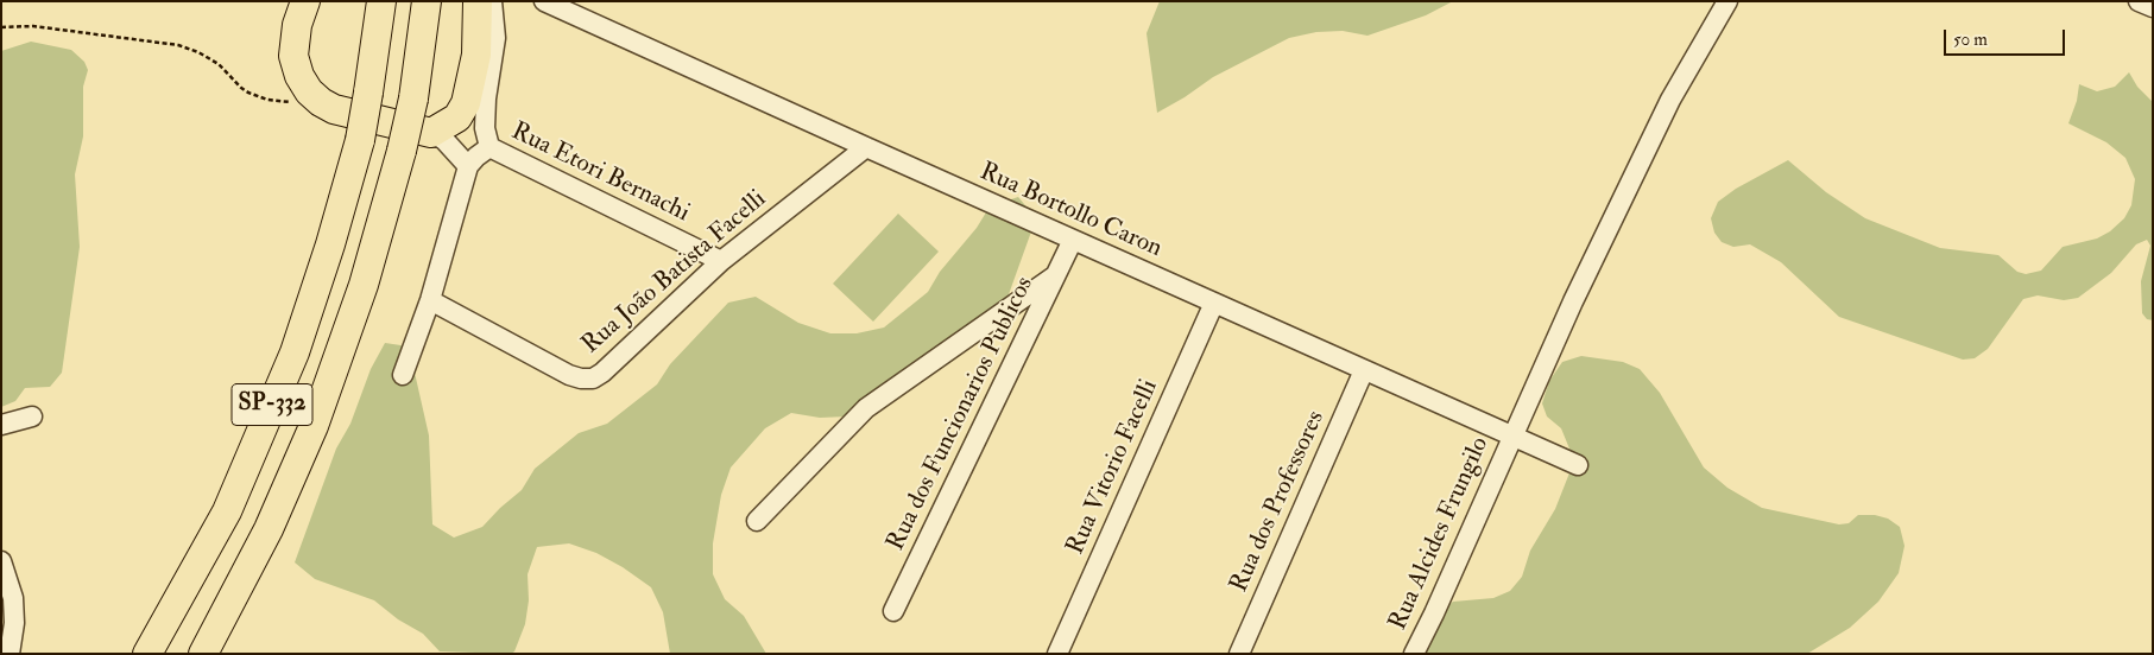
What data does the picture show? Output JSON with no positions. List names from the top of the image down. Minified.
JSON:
{"streets":{"highway":["SP-332"],"street":["Rua Etori Bernachi","Rua Bortollo Caron","Rua João Batista Facelli","Rua dos Funcionarios Publicos","Rua Vitorio Facelli","Rua dos Professores","Rua Alcides Frungilo"]},"crossings":[["Rua Etori Bernachi","Rua João Batista Facelli"],["Rua Bortollo Caron","Rua João Batista Facelli"],["Rua Bortollo Caron","Rua dos Funcionarios Publicos"],["Rua Bortollo Caron","Rua Vitorio Facelli"],["Rua Bortollo Caron","Rua dos Professores"],["Rua Bortollo Caron","Rua Alcides Frungilo"]],"scale_bar":"50 m"}
